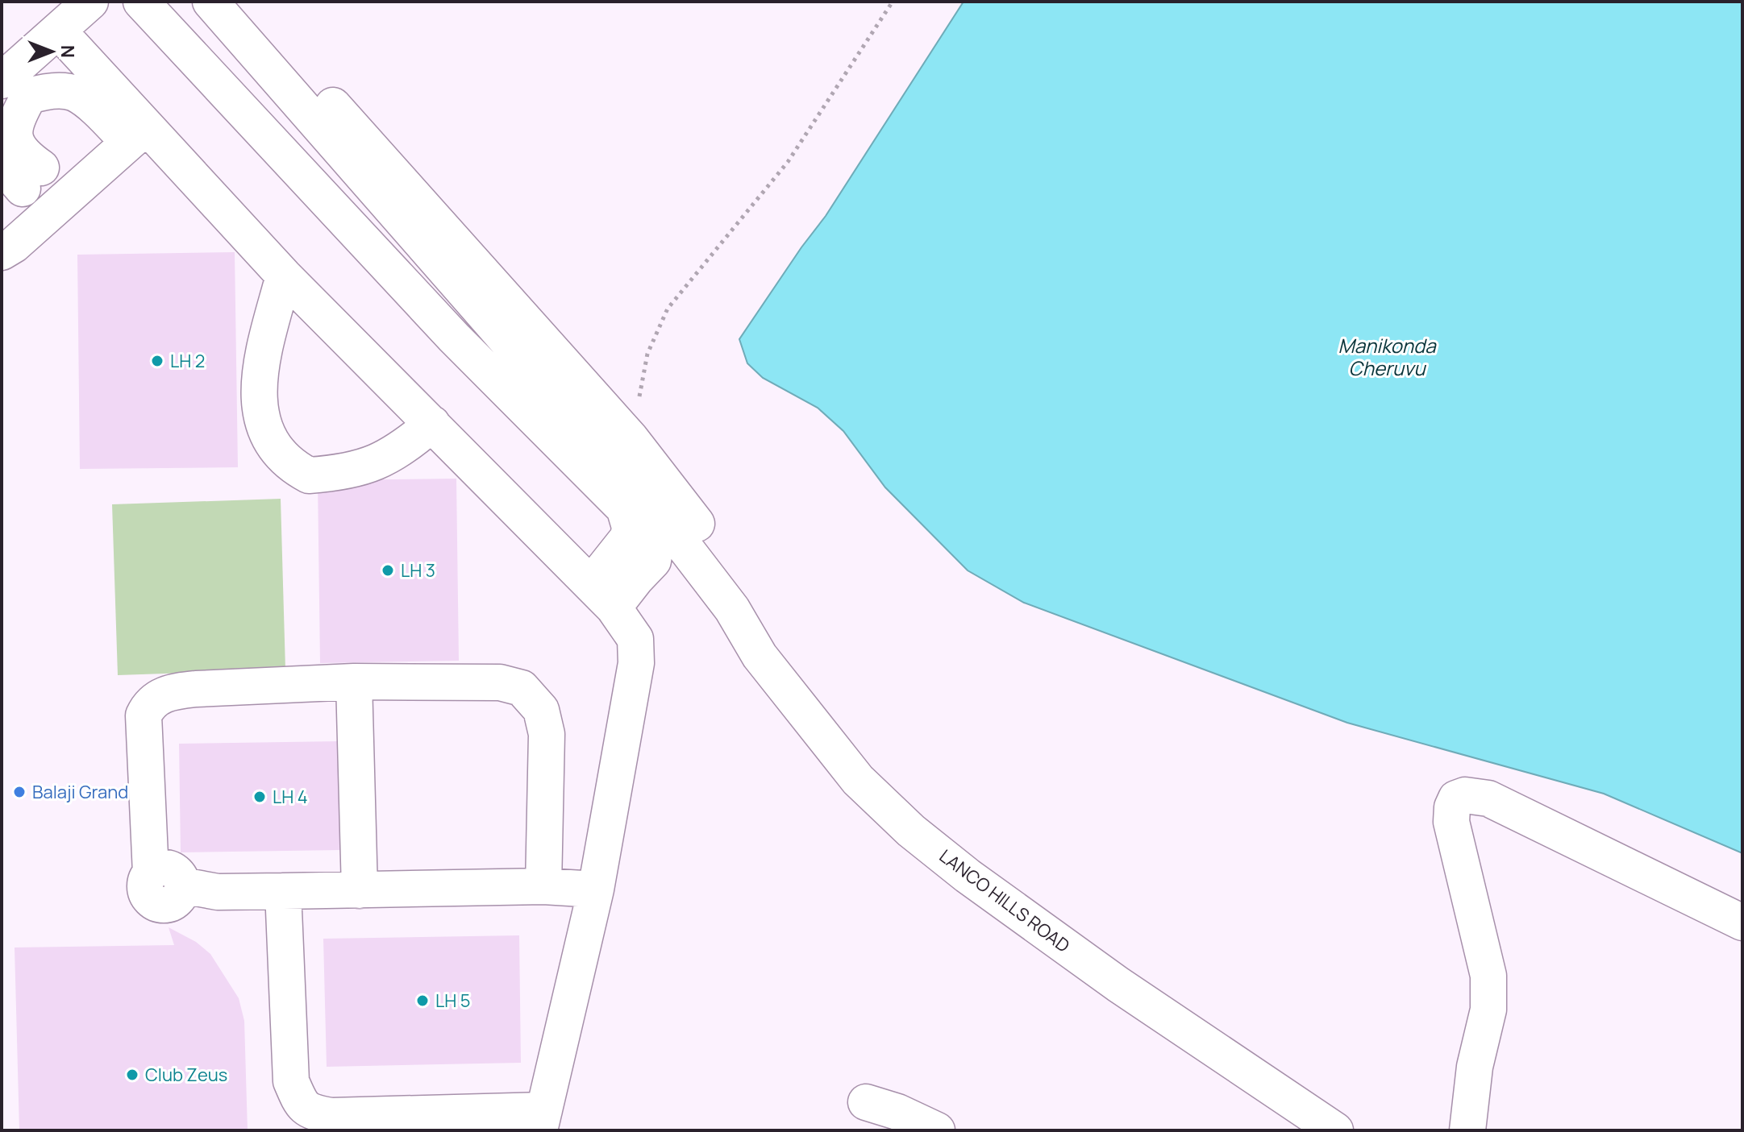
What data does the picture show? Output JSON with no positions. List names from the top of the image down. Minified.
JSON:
{"streets":{"street":["LANCO HILLS ROAD"]},"water":["Manikonda Cheruvu"],"places":["LH 2","LH 3","Balaji Grand","LH 4","LH 5","Club Zeus"],"north":"right"}
